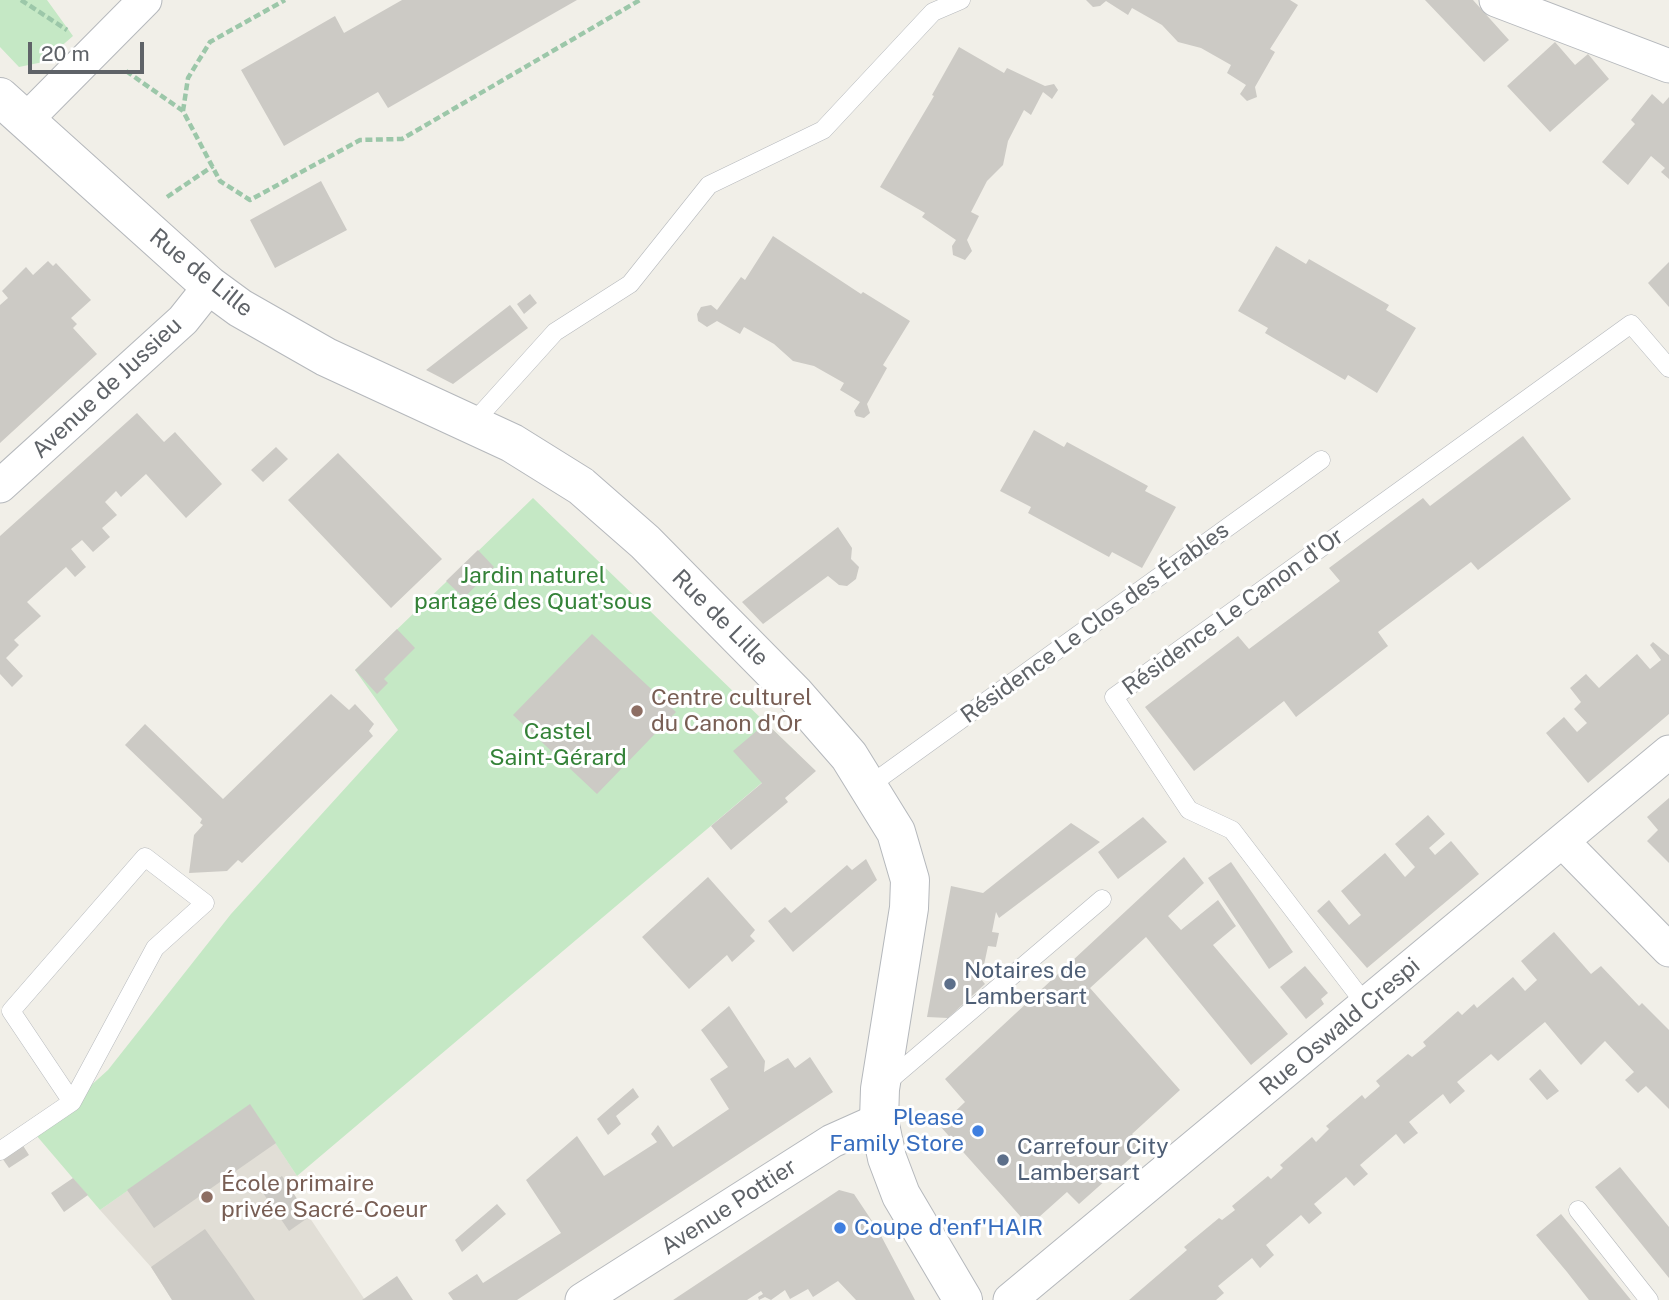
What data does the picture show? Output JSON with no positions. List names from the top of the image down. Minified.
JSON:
{"streets":{"street":["Rue de Lille","Avenue de Jussieu","Rue Oswald Crespi","Avenue Pottier"],"lane":["Résidence Le Canon d'Or","Résidence Le Clos des Érables"]},"crossings":[["Rue de Lille","Avenue de Jussieu"],["Rue de Lille","Résidence Le Clos des Érables"],["Rue de Lille","Avenue Pottier"],["Résidence Le Canon d'Or","Rue Oswald Crespi"]],"parks":["Jardin naturel partagé des Quat'sous","Castel Saint-Gérard"],"places":["Centre culturel du Canon d'Or","Notaires de Lambersart","Please Family Store","Carrefour City Lambersart","École primaire privée Sacré-Coeur","Coupe d'enf'HAIR"],"scale_bar":"20 m"}
